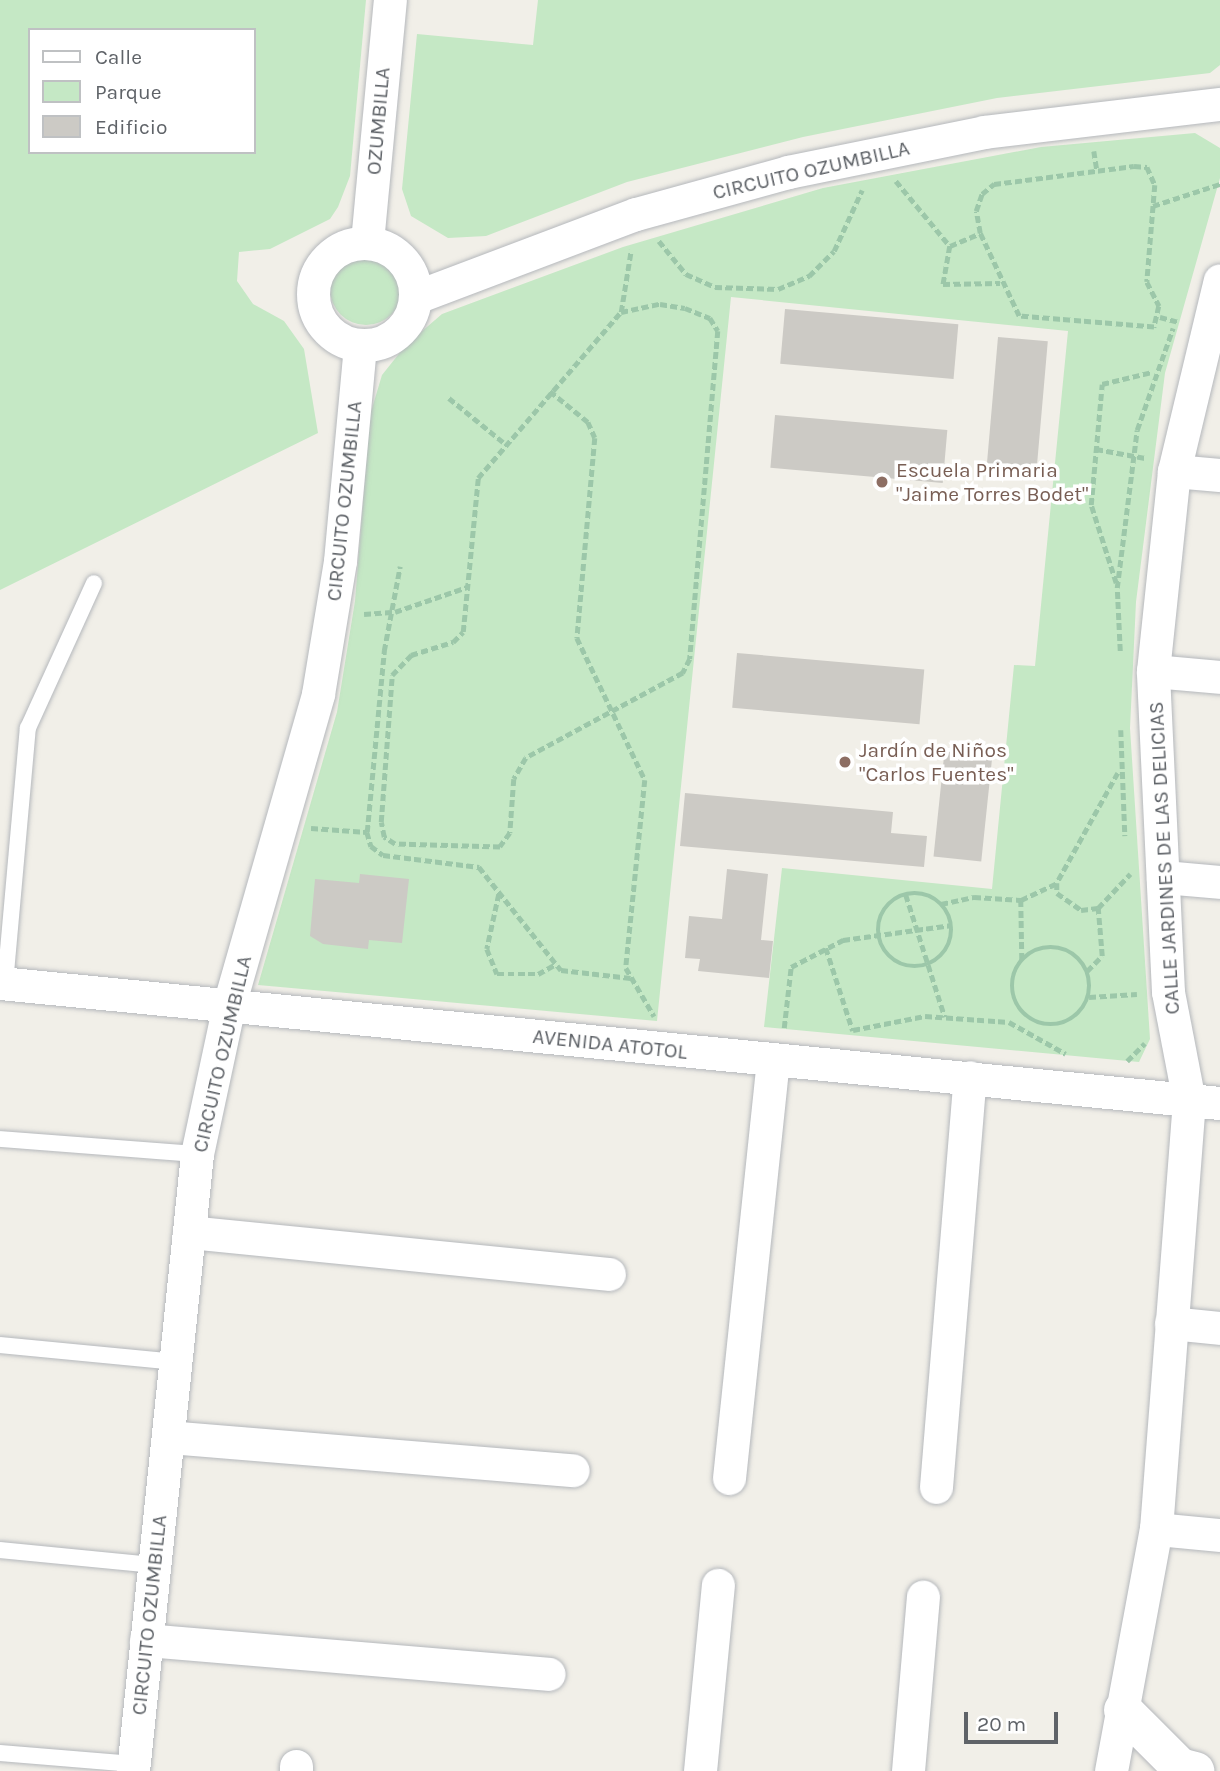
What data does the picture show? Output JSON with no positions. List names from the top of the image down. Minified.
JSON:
{"streets":{"street":["OZUMBILLA","CIRCUITO OZUMBILLA","CALLE JARDINES DE LAS DELICIAS","AVENIDA ATOTOL"]},"crossings":[["OZUMBILLA","CIRCUITO OZUMBILLA"],["CIRCUITO OZUMBILLA","AVENIDA ATOTOL"],["CALLE JARDINES DE LAS DELICIAS","AVENIDA ATOTOL"]],"places":["Escuela Primaria \"Jaime Torres Bodet\"","Jardín de Niños \"Carlos Fuentes\""],"legend":["Calle","Parque","Edificio"],"scale_bar":"20 m"}
